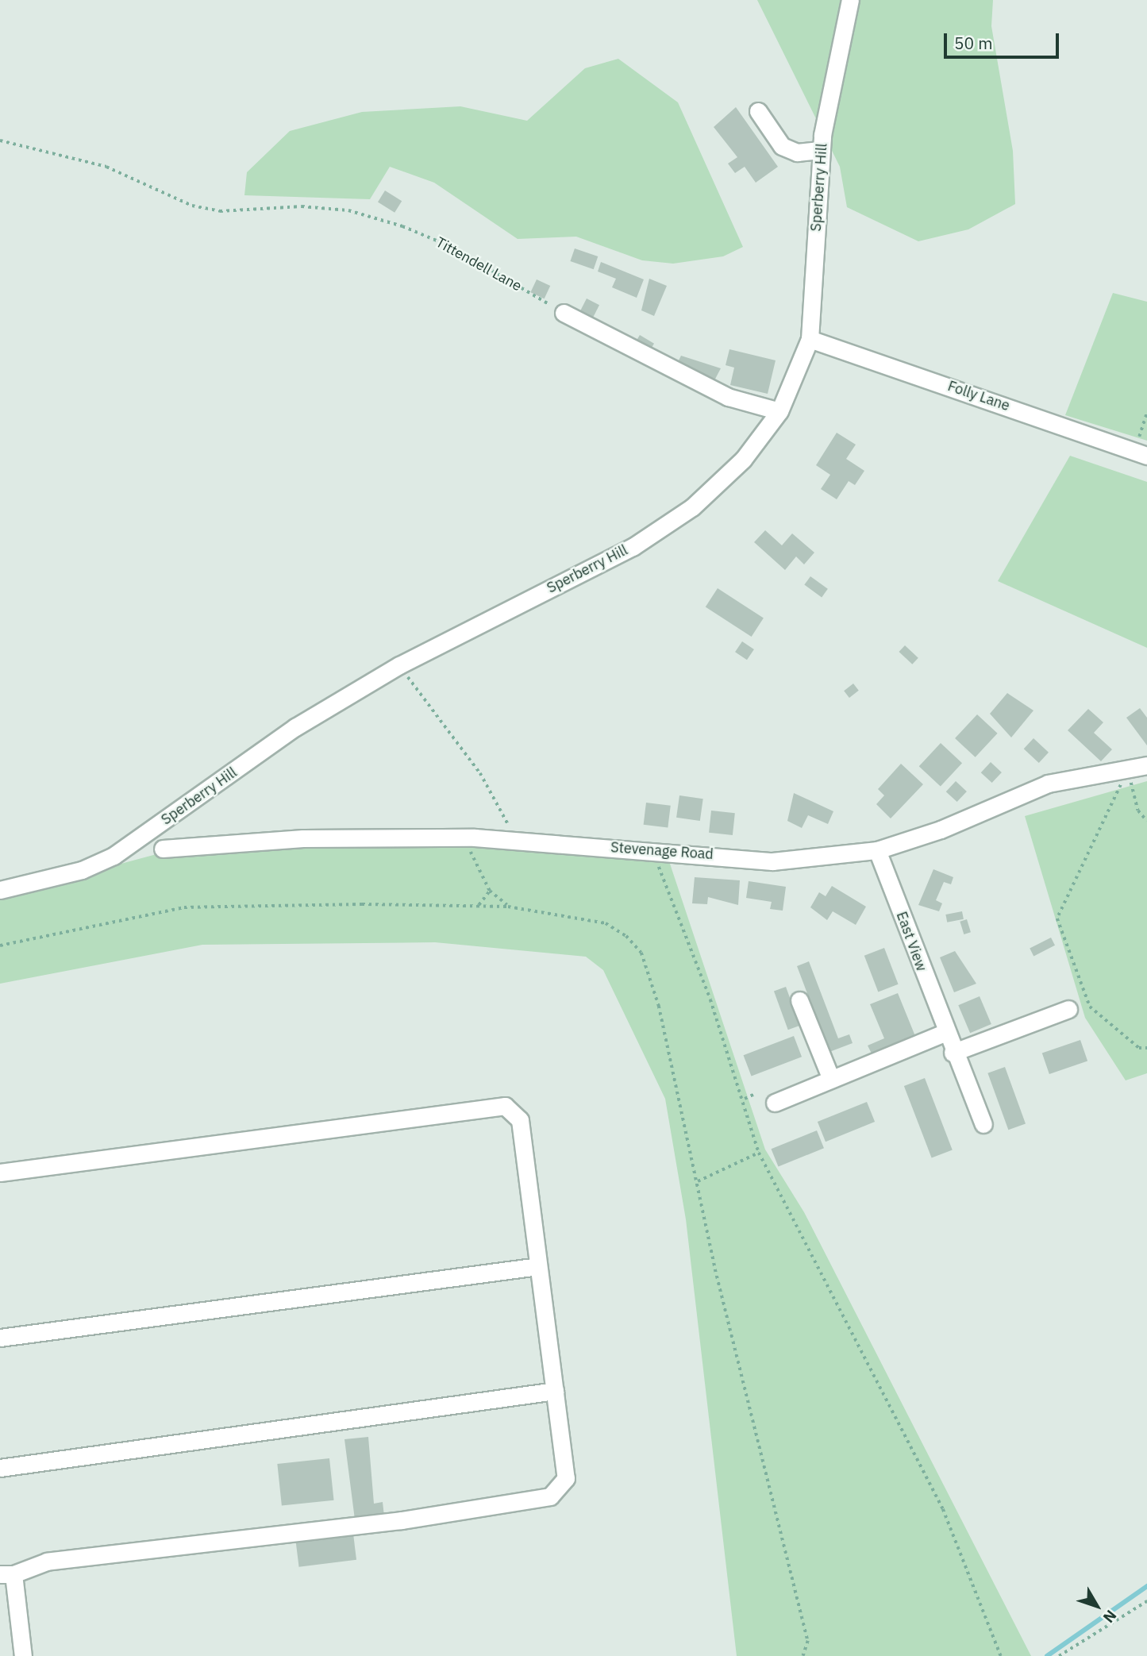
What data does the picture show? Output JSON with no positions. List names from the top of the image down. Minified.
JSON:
{"streets":{"street":["Sperberry Hill","Folly Lane","Stevenage Road","East View"],"path":["Tittendell Lane"]},"crossings":[["Sperberry Hill","Folly Lane"],["Stevenage Road","East View"]],"scale_bar":"50 m","north":"bottom right"}
